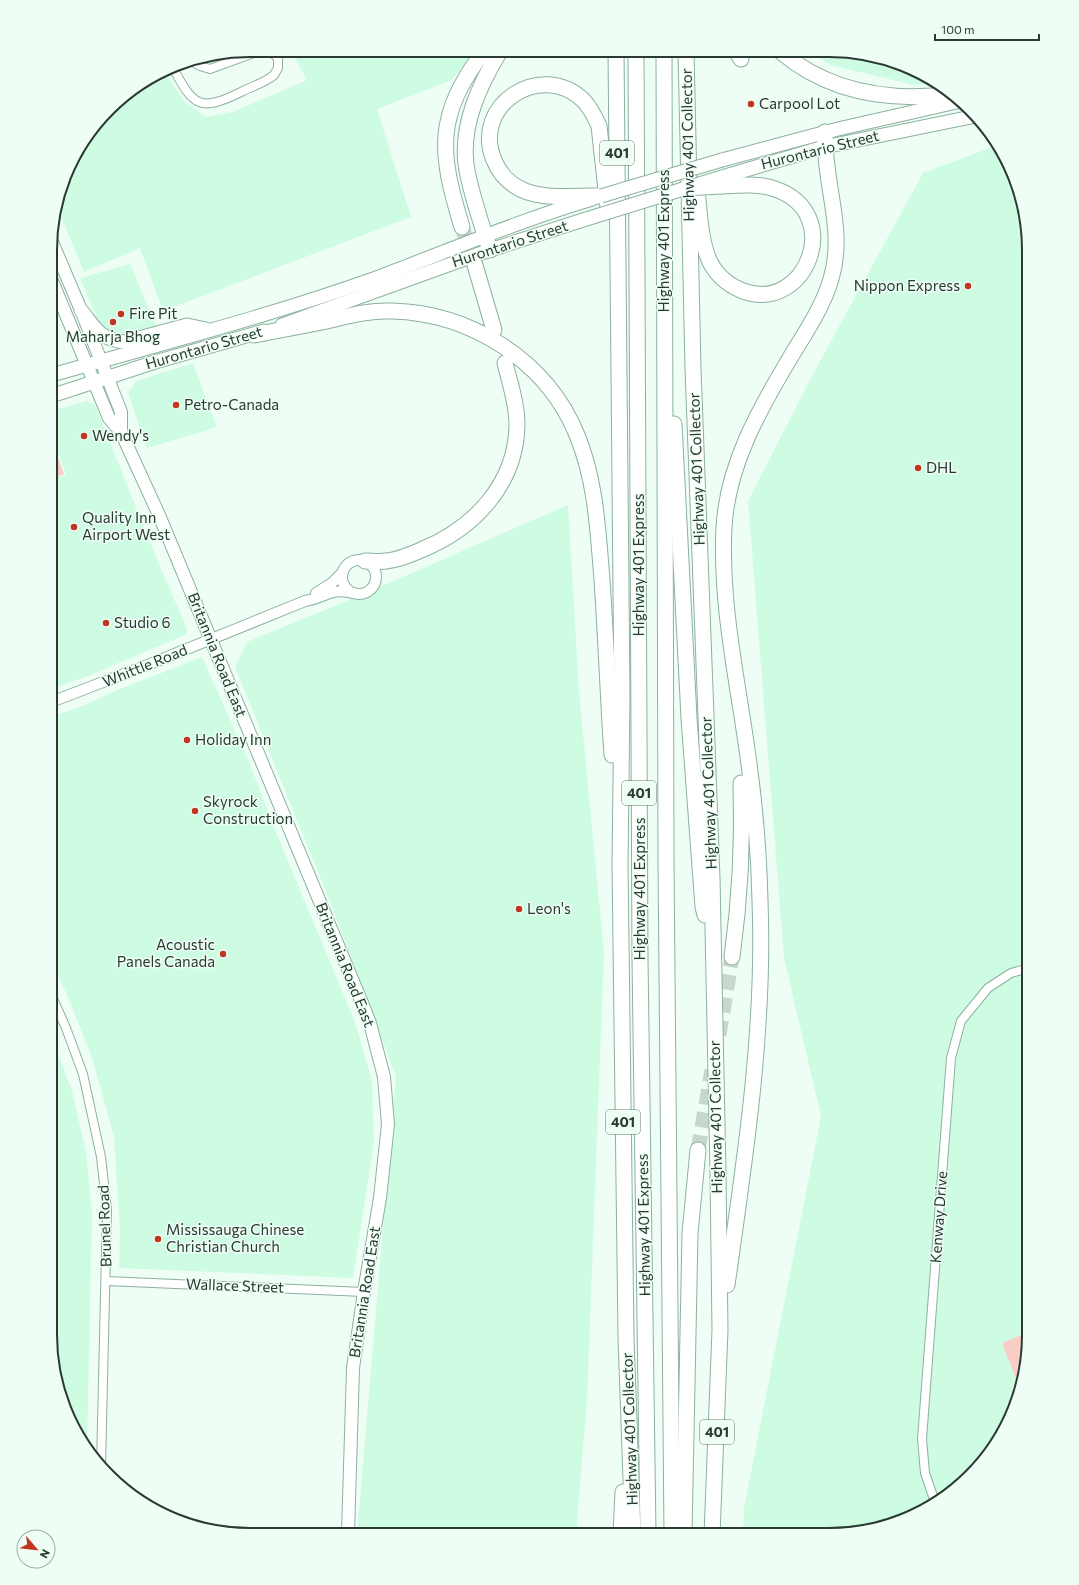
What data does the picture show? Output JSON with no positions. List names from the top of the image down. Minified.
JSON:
{"streets":{"highway":["Highway 401 Collector","401","Highway 401 Express"],"main road":["Hurontario Street","Britannia Road East"],"street":["Whittle Road","Kenway Drive","Brunel Road","Wallace Street"]},"crossings":[["Hurontario Street","Britannia Road East"],["Britannia Road East","Whittle Road"],["Britannia Road East","Wallace Street"],["Brunel Road","Wallace Street"]],"places":["Carpool Lot","Nippon Express","Fire Pit","Maharja Bhog","Petro-Canada","Wendy's","DHL","Quality Inn Airport West","Studio 6","Holiday Inn","Skyrock Construction","Leon's","Acoustic Panels Canada","Mississauga Chinese Christian Church"],"scale_bar":"100 m","north":"bottom right"}
